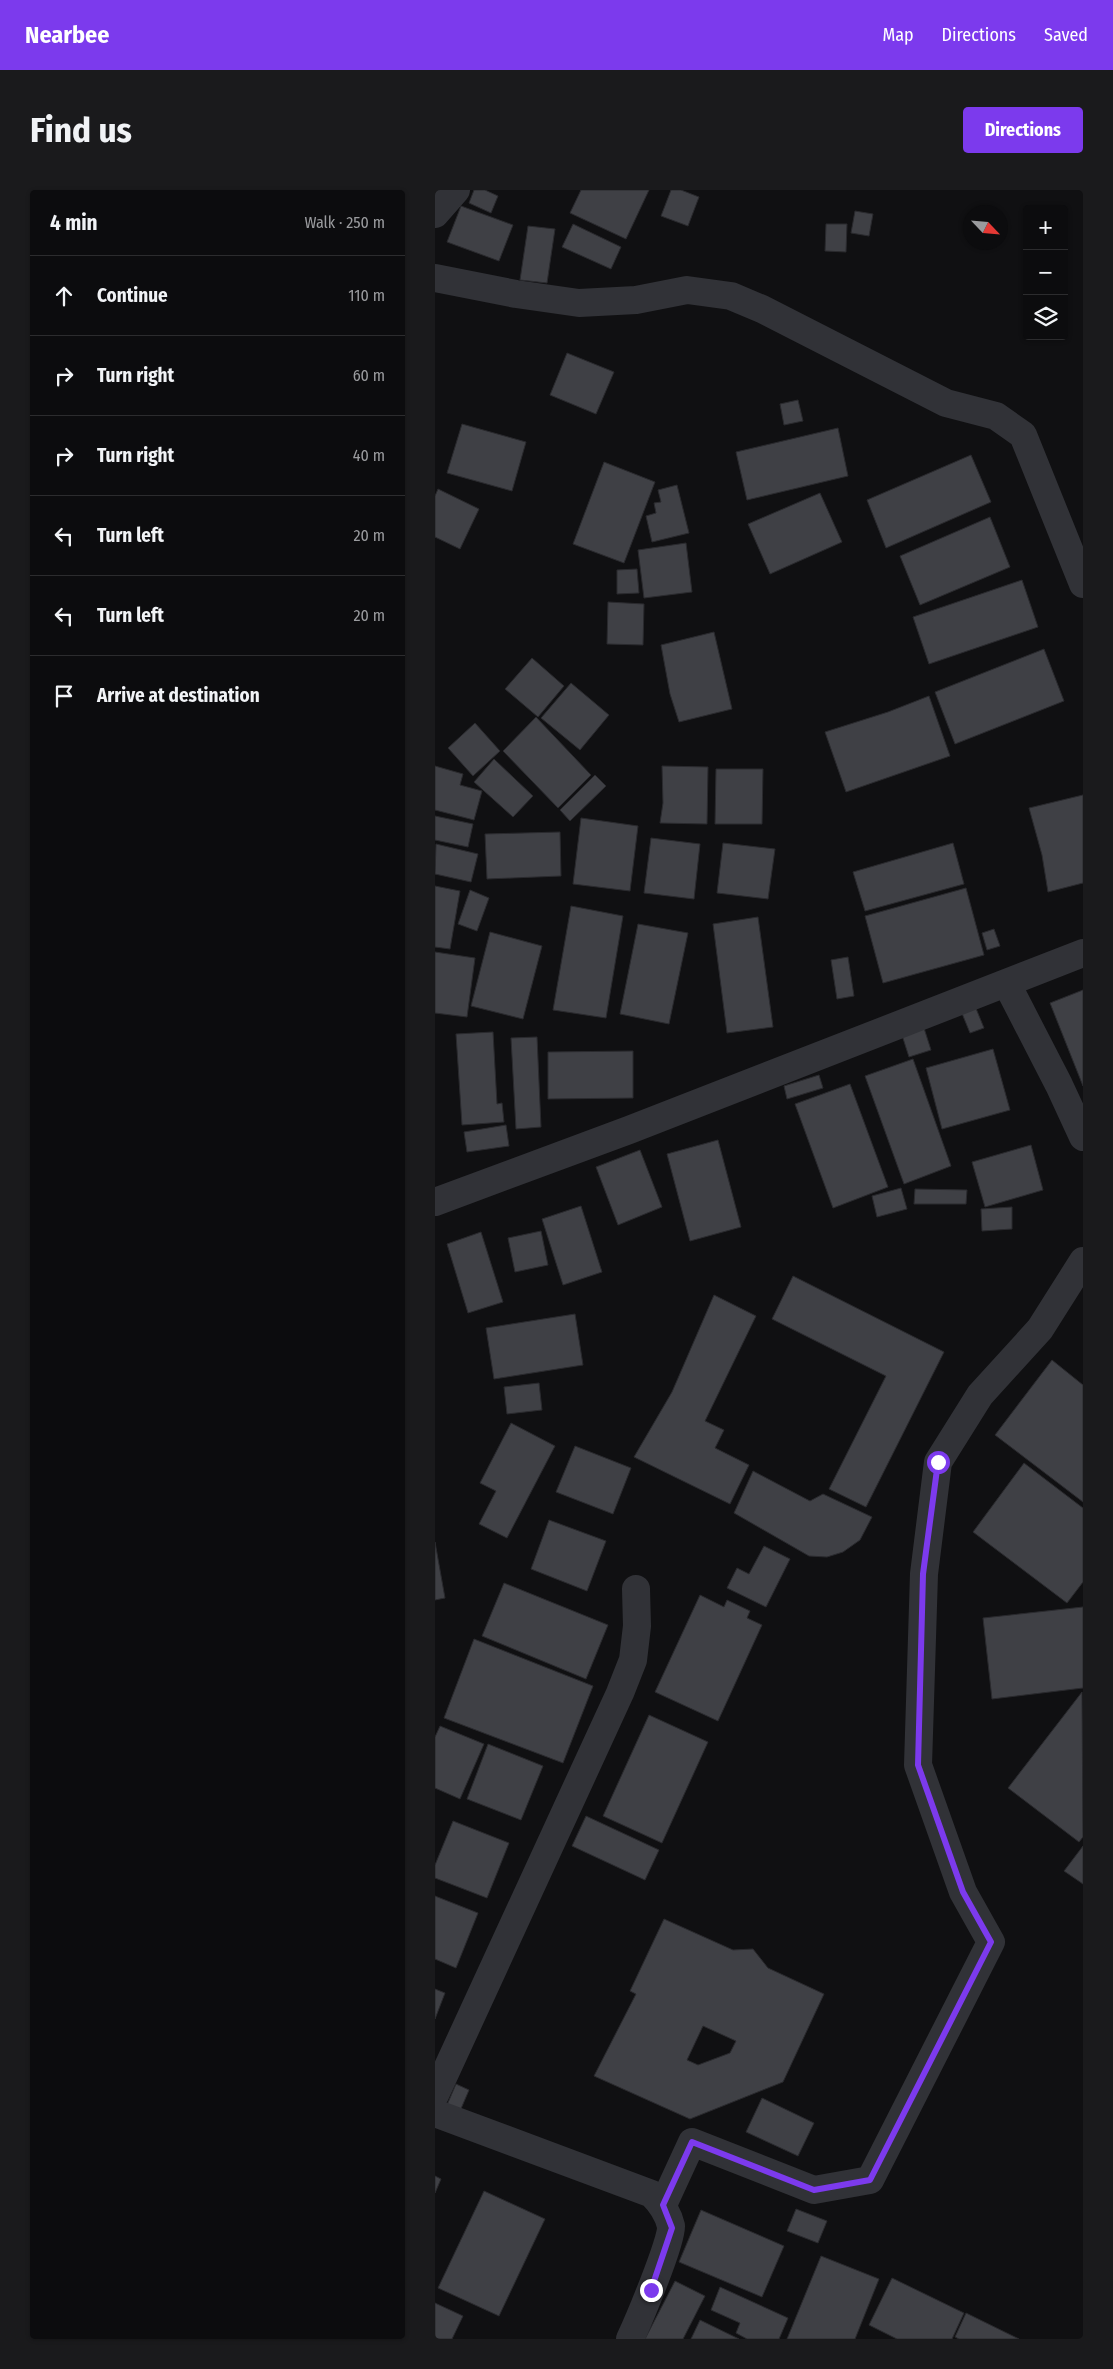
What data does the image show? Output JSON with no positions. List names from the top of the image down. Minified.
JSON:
{"north":"bottom right","page":{"header":"Nearbee","nav":["Map","Directions","Saved"],"buttons":"Directions","title":"Find us","heading":["4 min","Walk · 250 m"],"map_buttons":["+","−"],"list":[["Continue","110 m"],["Turn right","60 m"],["Turn right","40 m"],["Turn left","20 m"],["Turn left","20 m"],"Arrive at destination"]}}
